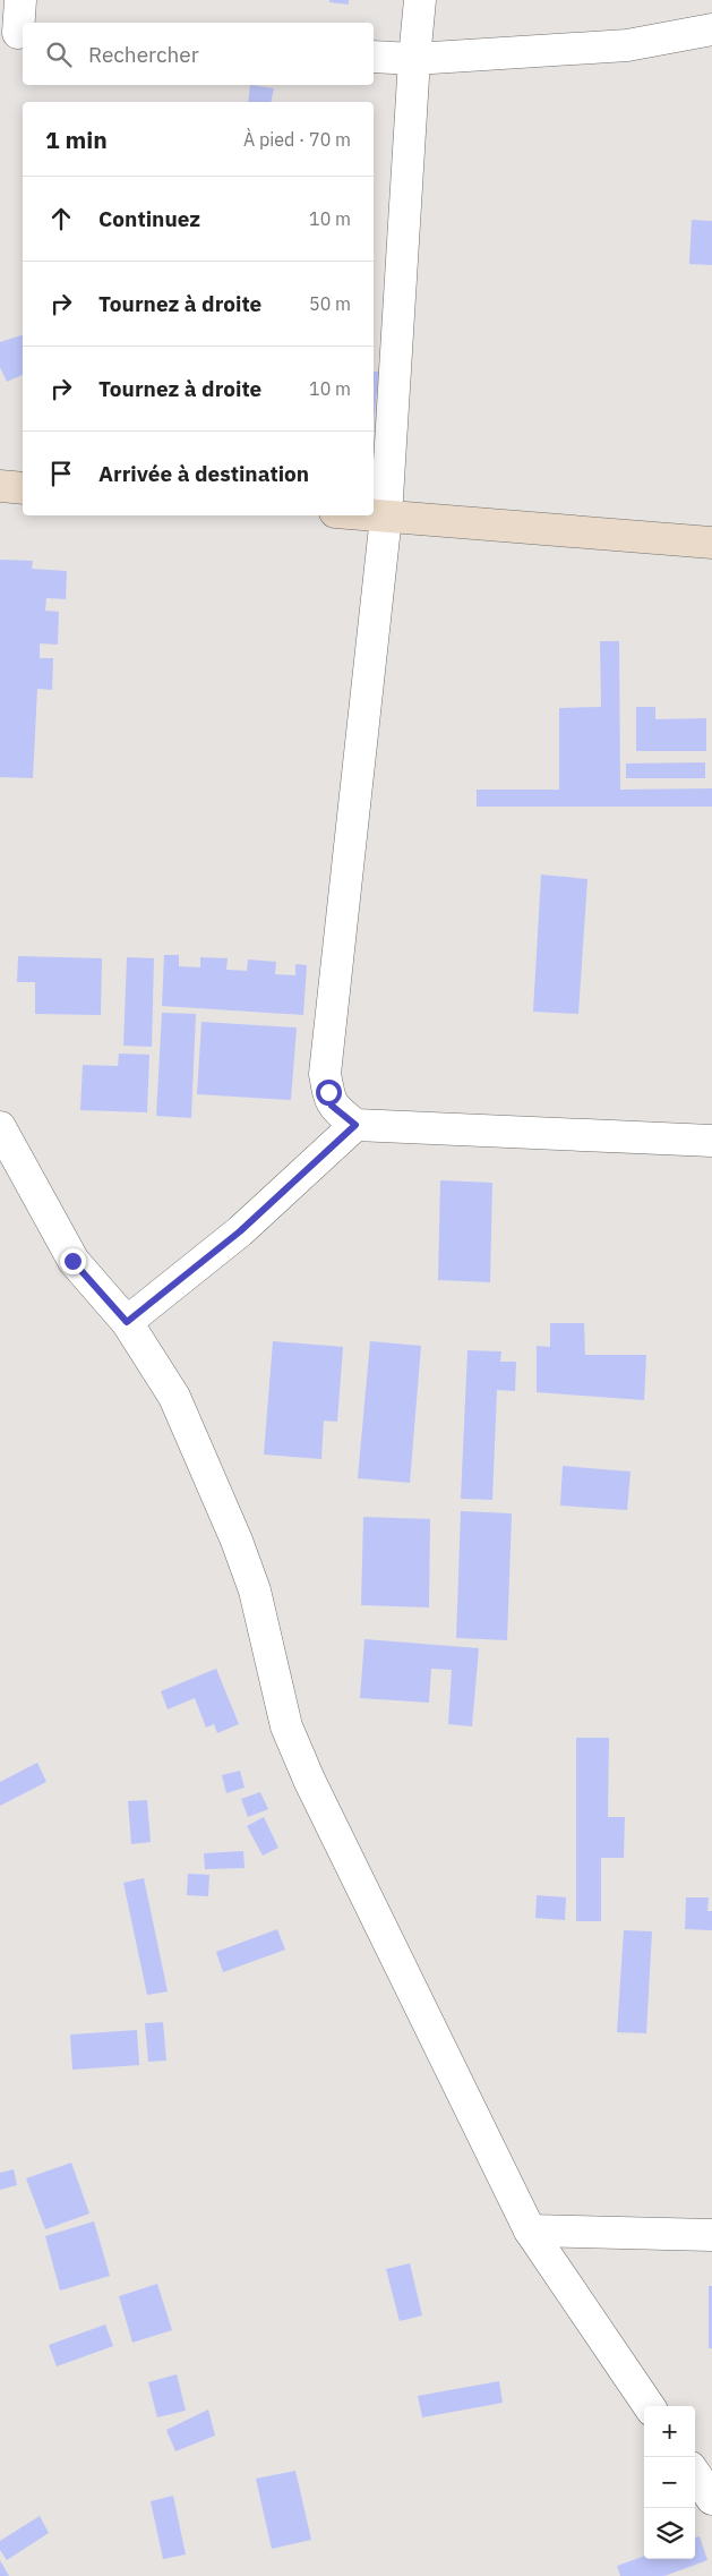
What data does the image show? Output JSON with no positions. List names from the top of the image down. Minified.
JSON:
{"page":{"search":"Rechercher","heading":["1 min","À pied · 70 m"],"list":[["Continuez","10 m"],["Tournez à droite","50 m"],["Tournez à droite","10 m"],"Arrivée à destination"],"map_buttons":["+","−"]}}
